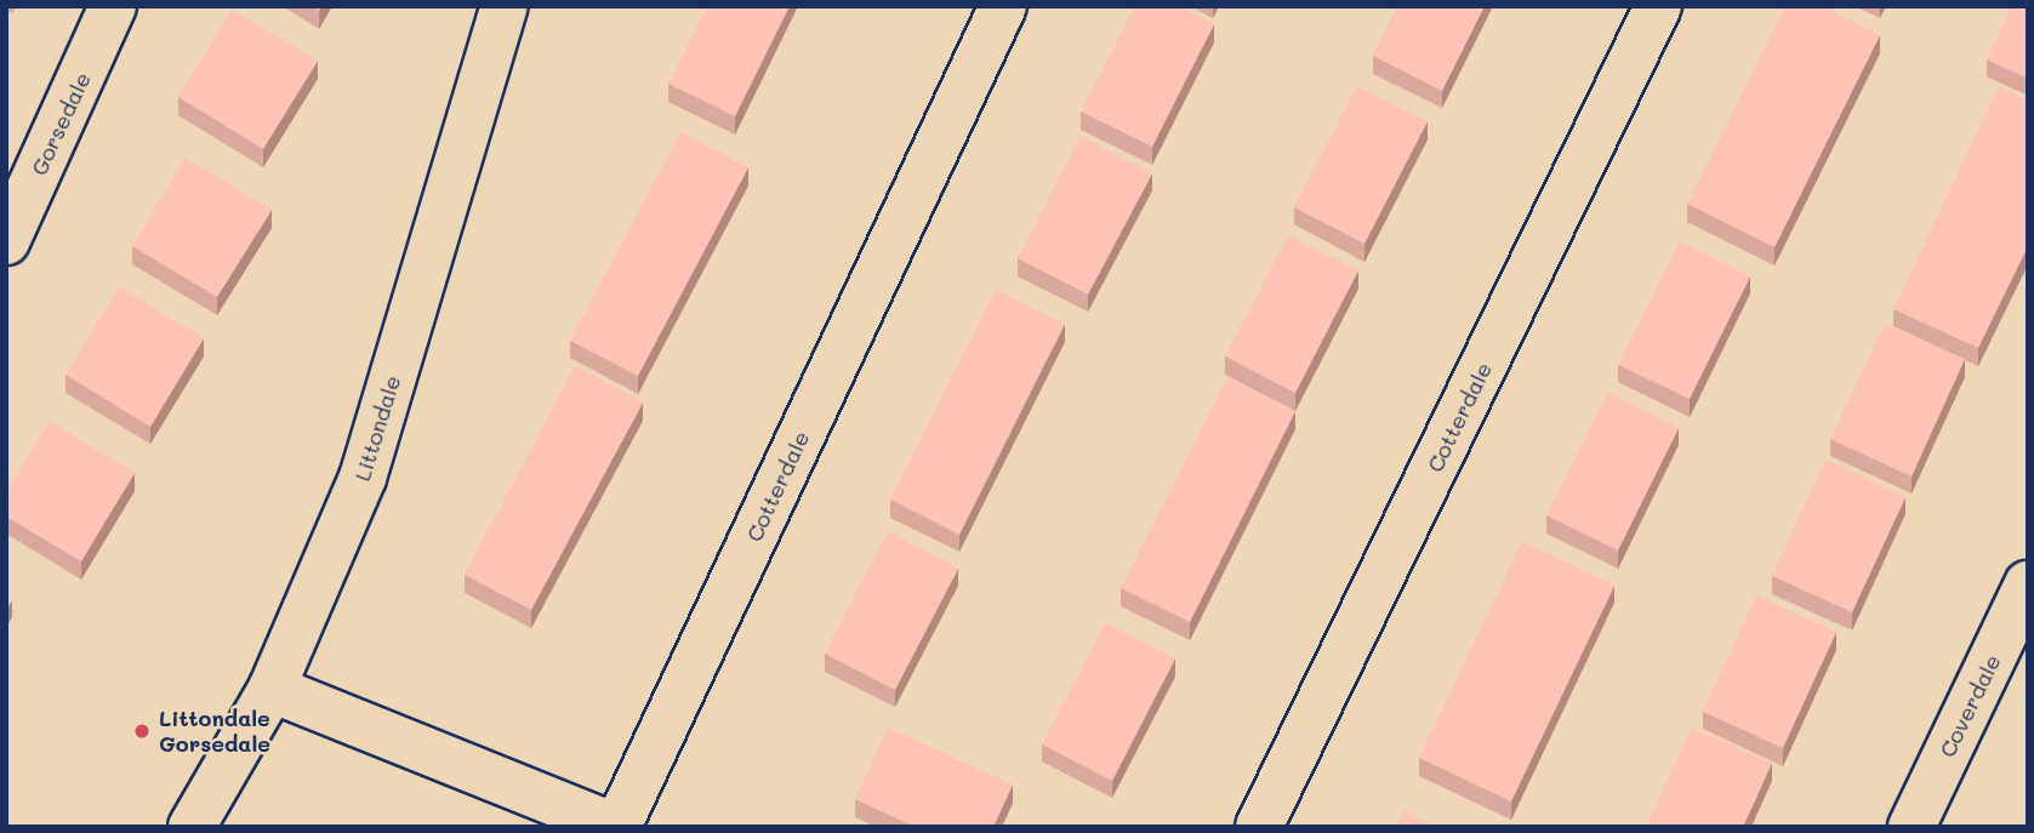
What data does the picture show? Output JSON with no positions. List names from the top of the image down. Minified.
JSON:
{"streets":{"street":["Gorsedale","Cotterdale","Littondale","Coverdale"]},"crossings":[["Cotterdale","Littondale"]],"places":["Littondale Gorsedale"]}
